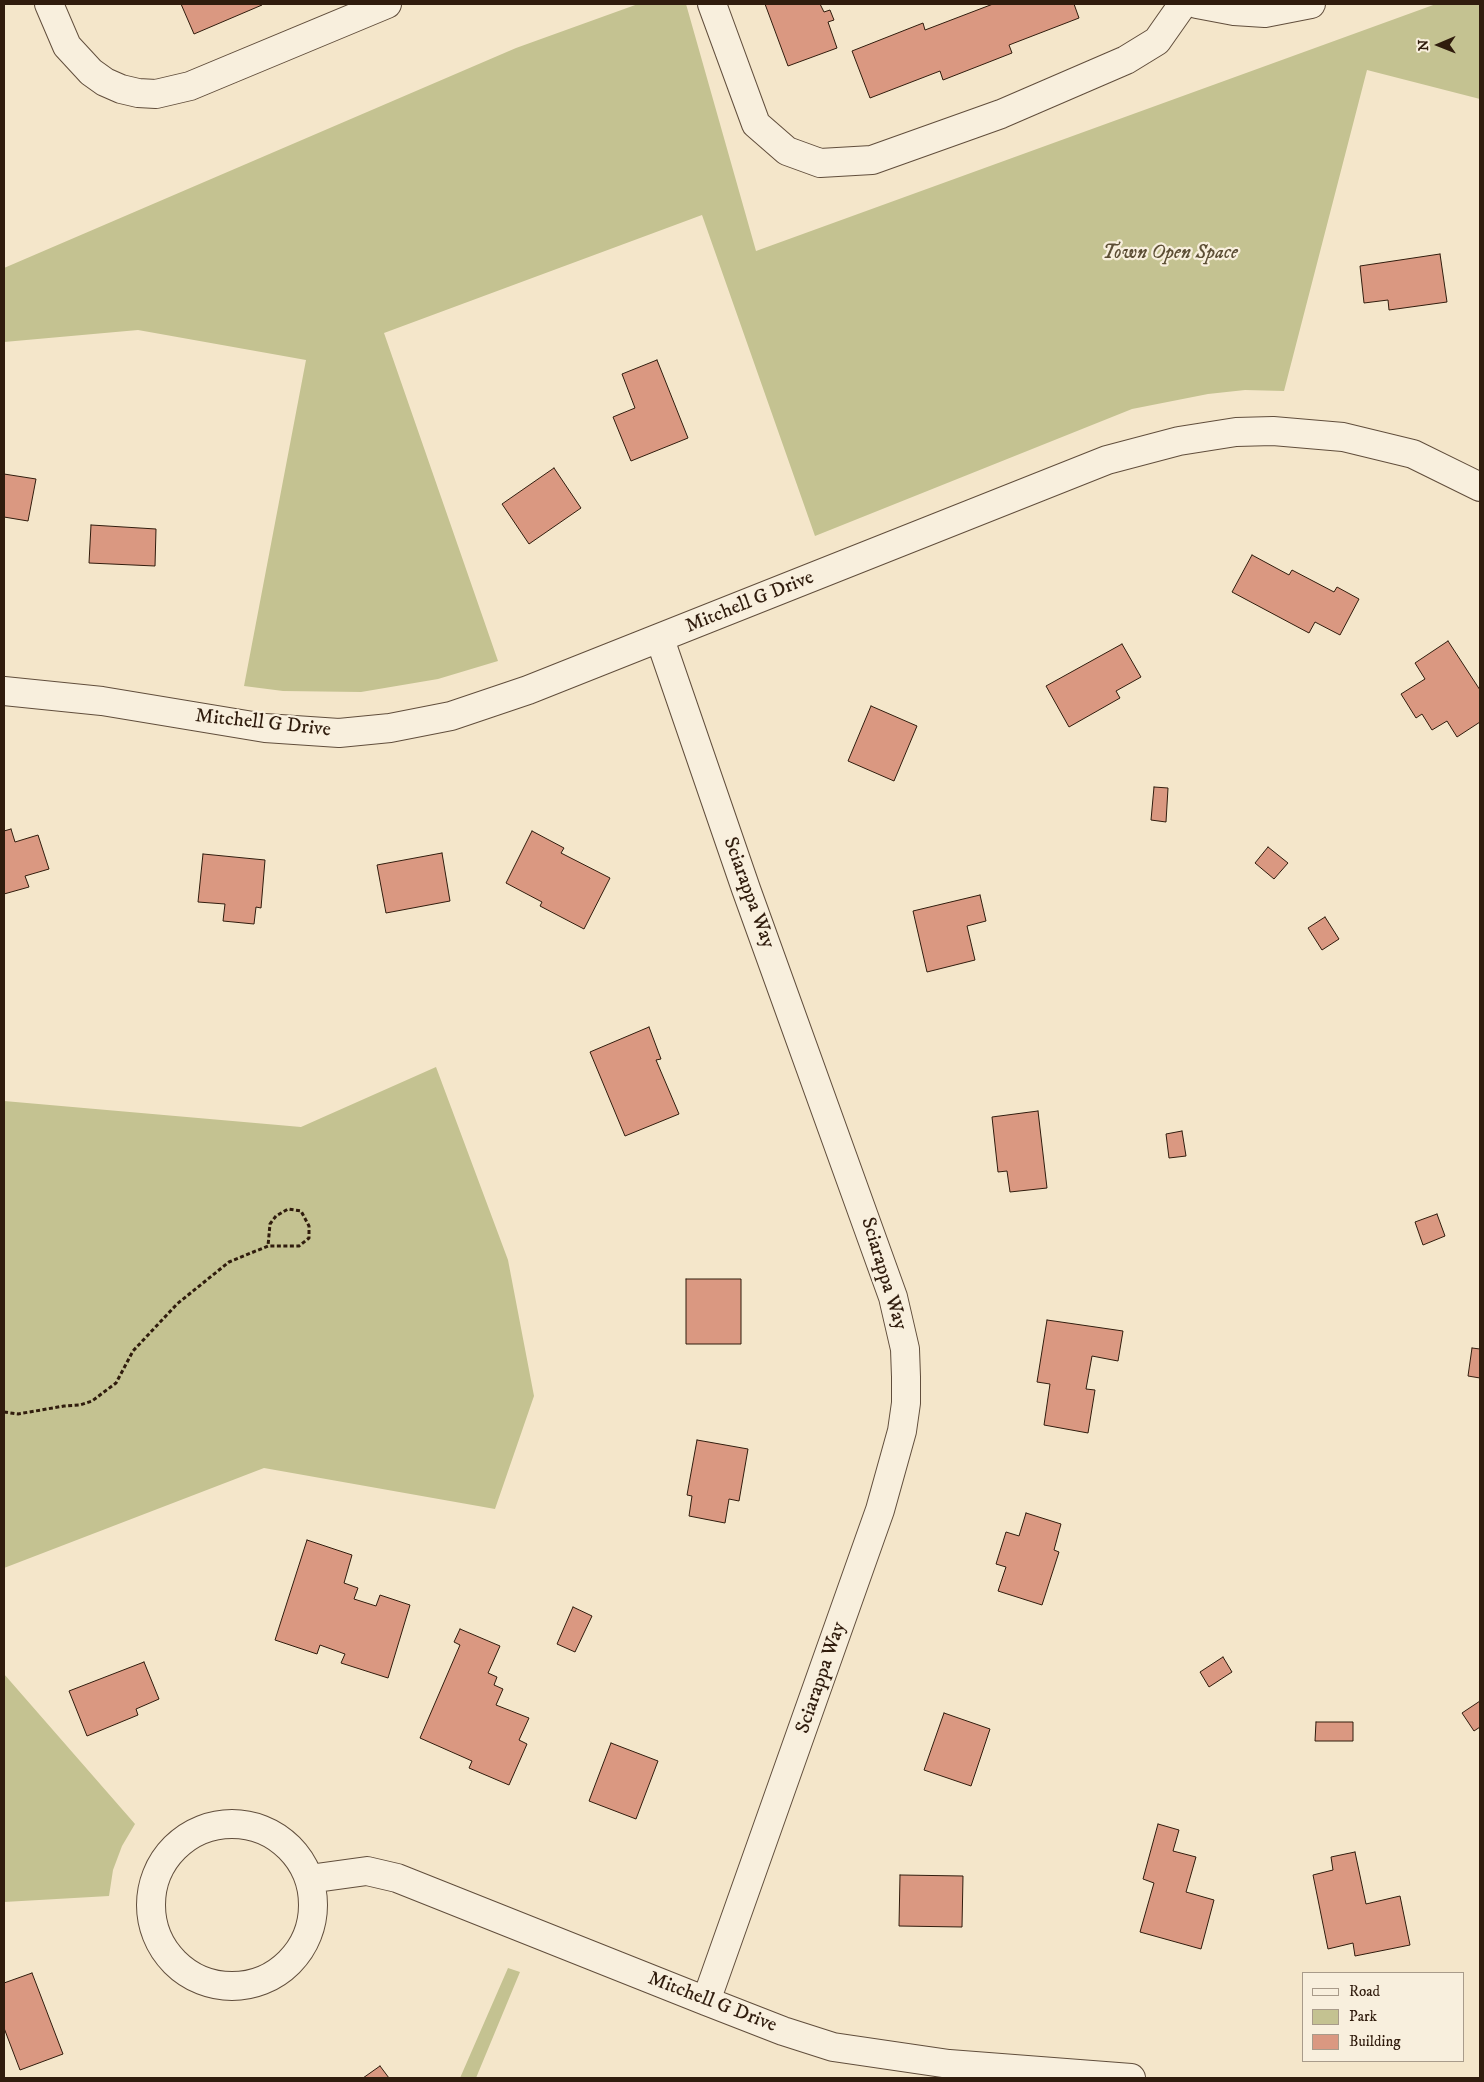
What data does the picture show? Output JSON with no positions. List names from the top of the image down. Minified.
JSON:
{"streets":{"street":["Mitchell G Drive","Sciarappa Way"]},"crossings":[["Mitchell G Drive","Sciarappa Way"]],"parks":["Town Open Space"],"legend":["Road","Park","Building"],"north":"left"}
